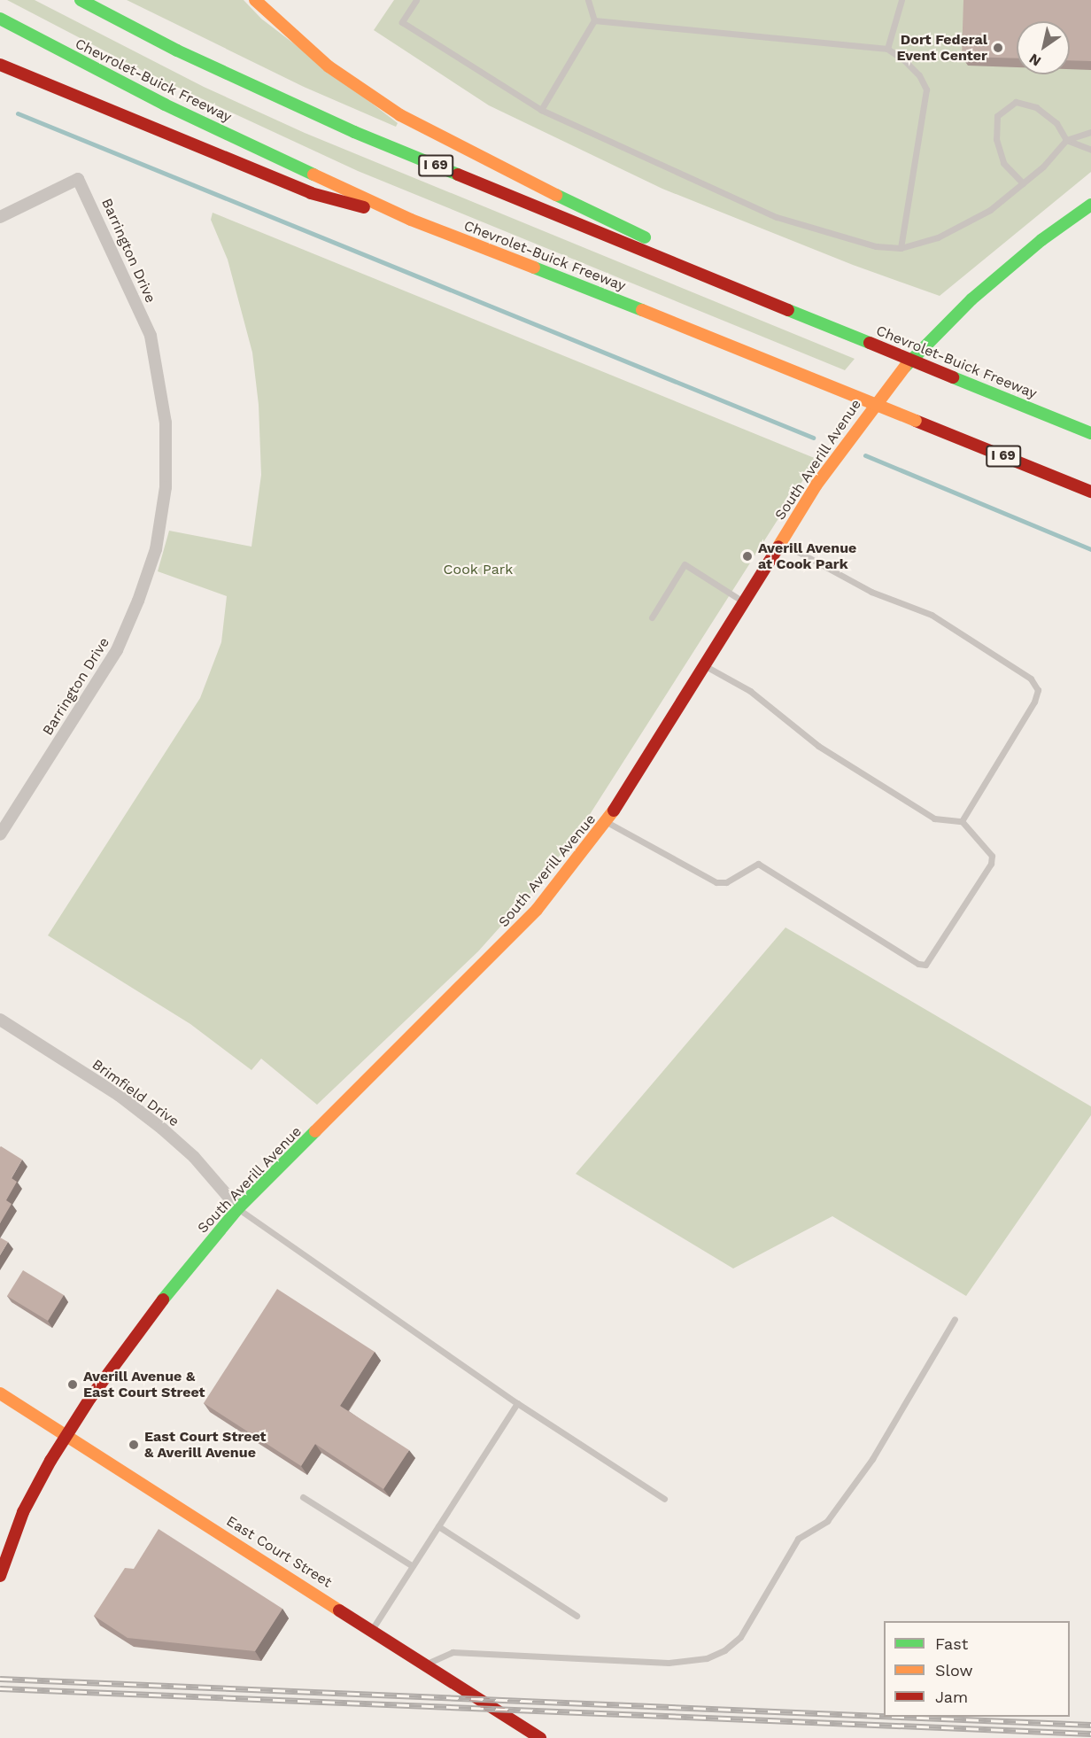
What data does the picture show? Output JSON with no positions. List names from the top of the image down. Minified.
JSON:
{"streets":{"main road":["Chevrolet-Buick Freeway","I 69","South Averill Avenue","East Court Street"],"street":["Barrington Drive","Brimfield Drive"]},"crossings":[["South Averill Avenue","Brimfield Drive"],["South Averill Avenue","East Court Street"]],"parks":["Cook Park"],"places":["Dort Federal Event Center","Averill Avenue at Cook Park","Averill Avenue & East Court Street","East Court Street & Averill Avenue"],"legend":["Fast","Slow","Jam"],"north":"bottom left"}
